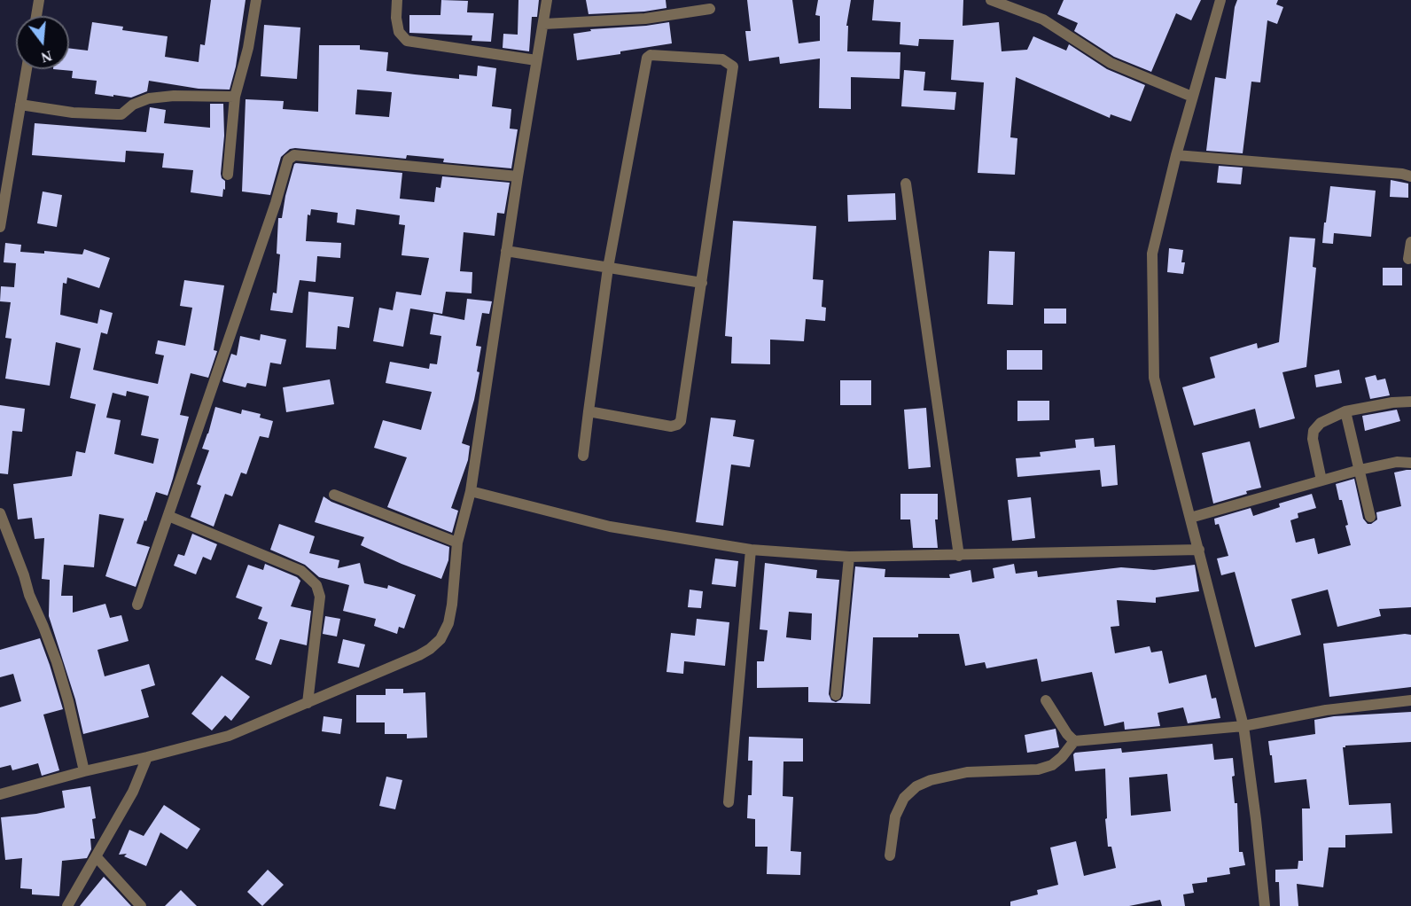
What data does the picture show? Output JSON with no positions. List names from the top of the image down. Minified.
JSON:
{"north":"bottom"}
